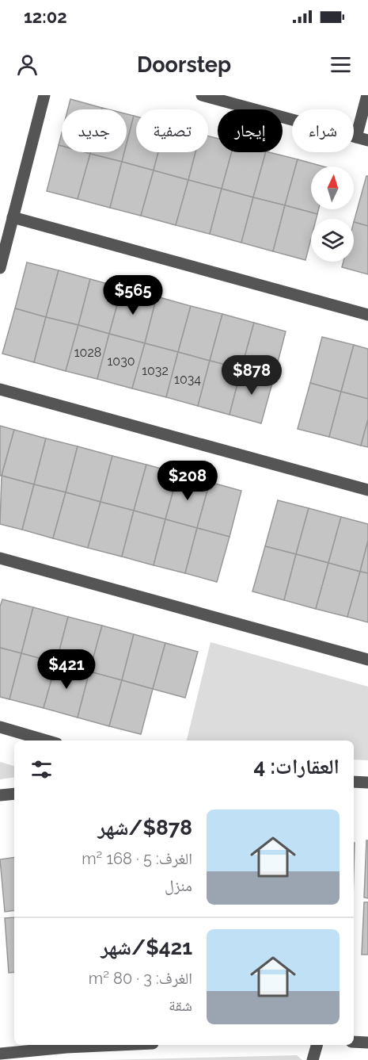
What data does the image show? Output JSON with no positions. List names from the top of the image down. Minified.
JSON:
{"house_numbers":["1028","1030","1032","1034"],"north":"top","page":{"status":"12:02","header":"Doorstep","chip":["شراء","إيجار","تصفية","جديد"],"price":["$565","$878","$208","$421"],"heading":"العقارات: 4","list":[{"name":"$878/شهر","note":"الغرف: 5 · 168 m² · منزل"},{"name":"$421/شهر","note":"الغرف: 3 · 80 m² · شقة"}]}}
